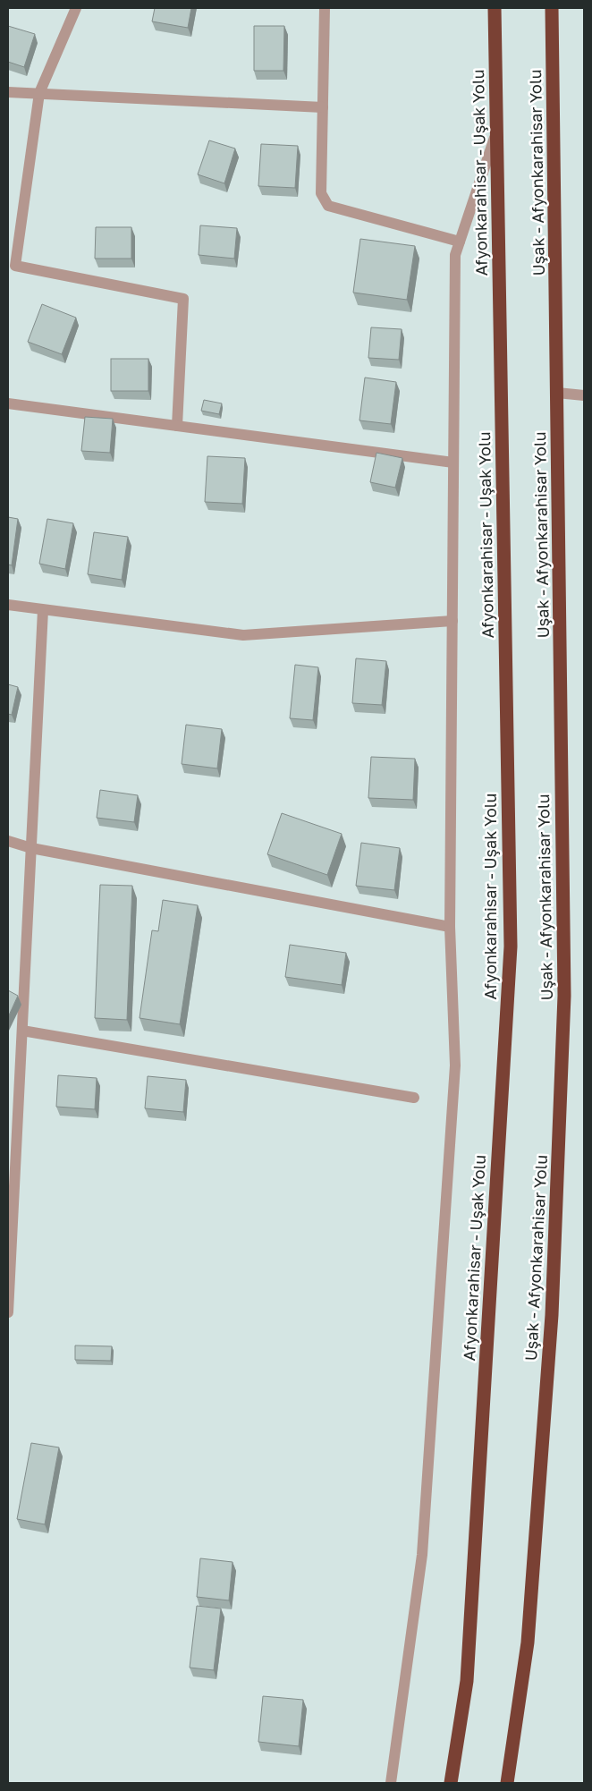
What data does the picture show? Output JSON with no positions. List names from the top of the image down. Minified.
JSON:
{"streets":{"highway":["Afyonkarahisar - Uşak Yolu","Uşak - Afyonkarahisar Yolu"]}}
